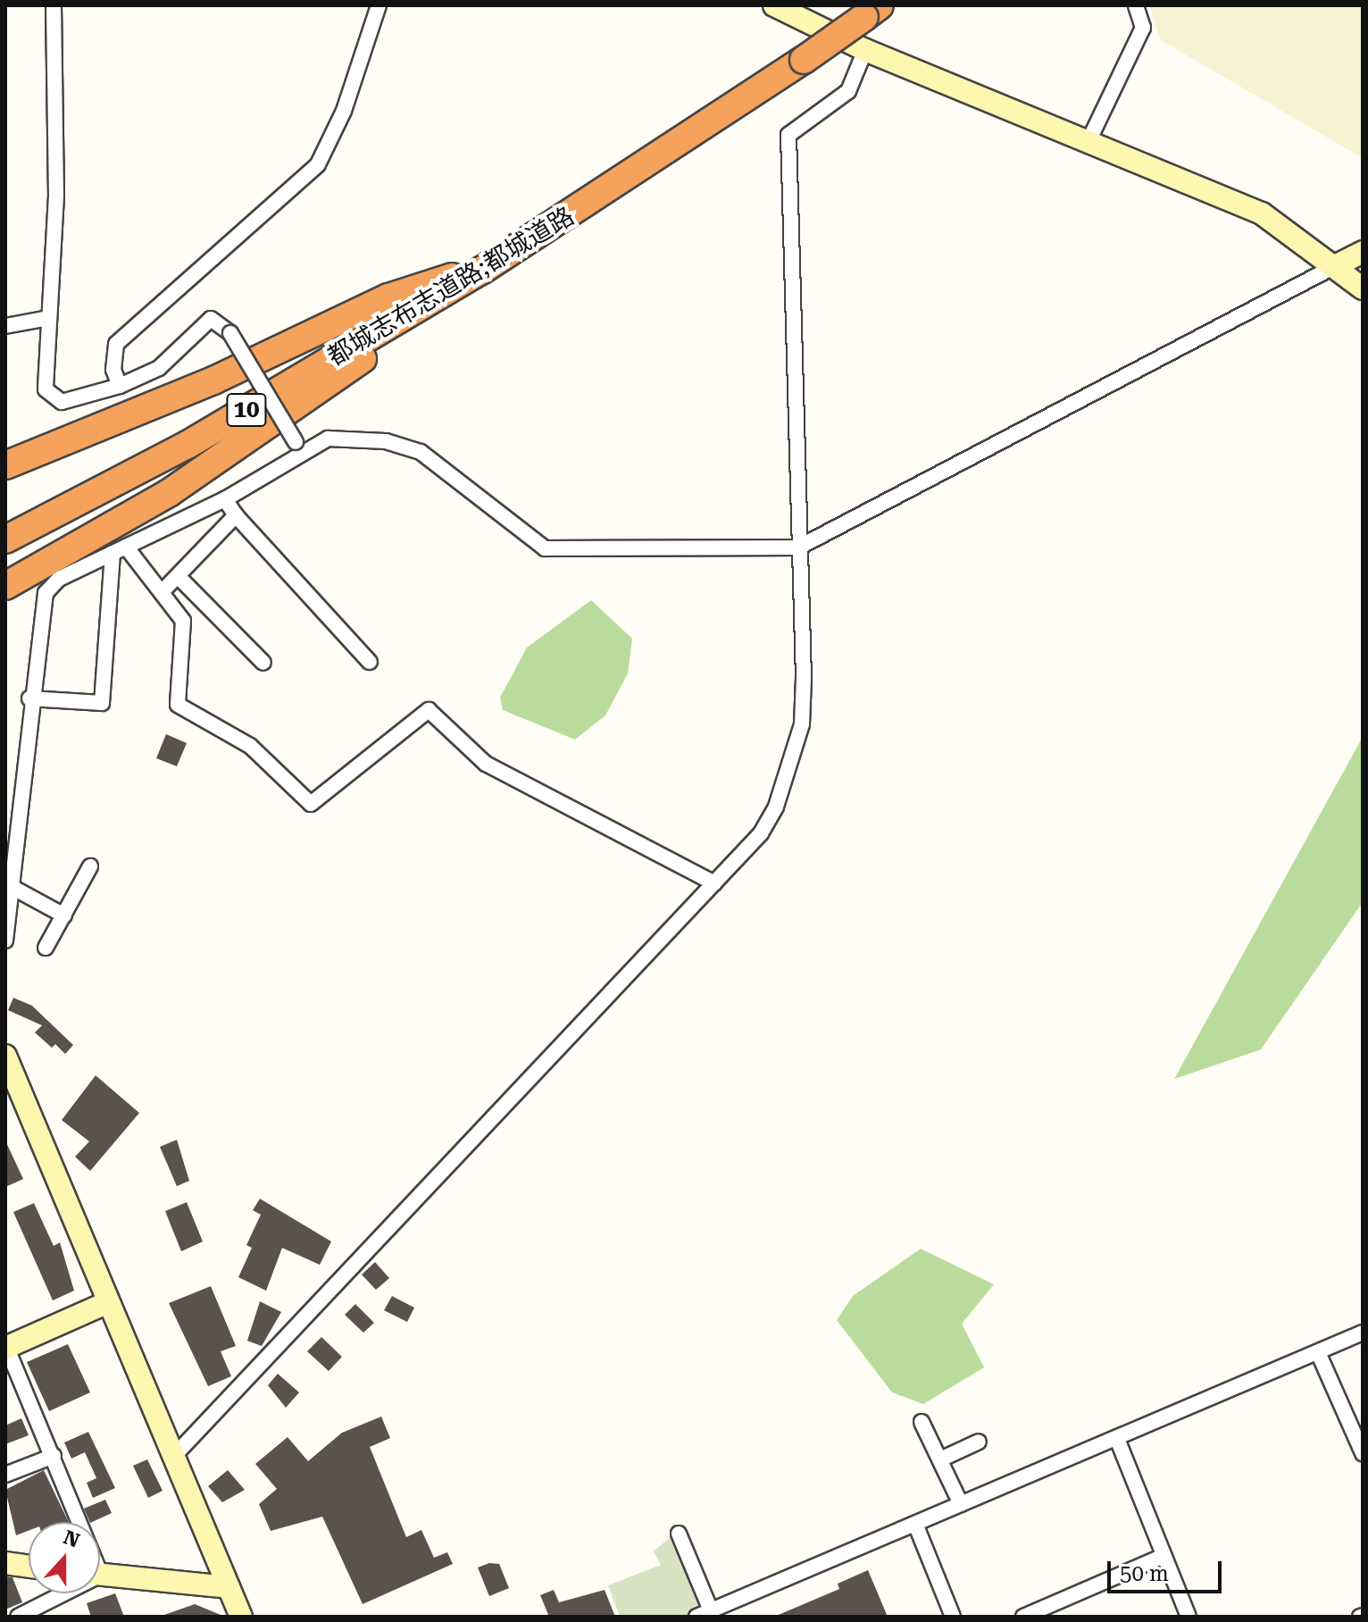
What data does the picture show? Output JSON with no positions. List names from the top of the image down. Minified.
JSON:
{"streets":{"highway":["都城志布志道路;都城道路","10"]},"scale_bar":"50 m","north":"top"}
